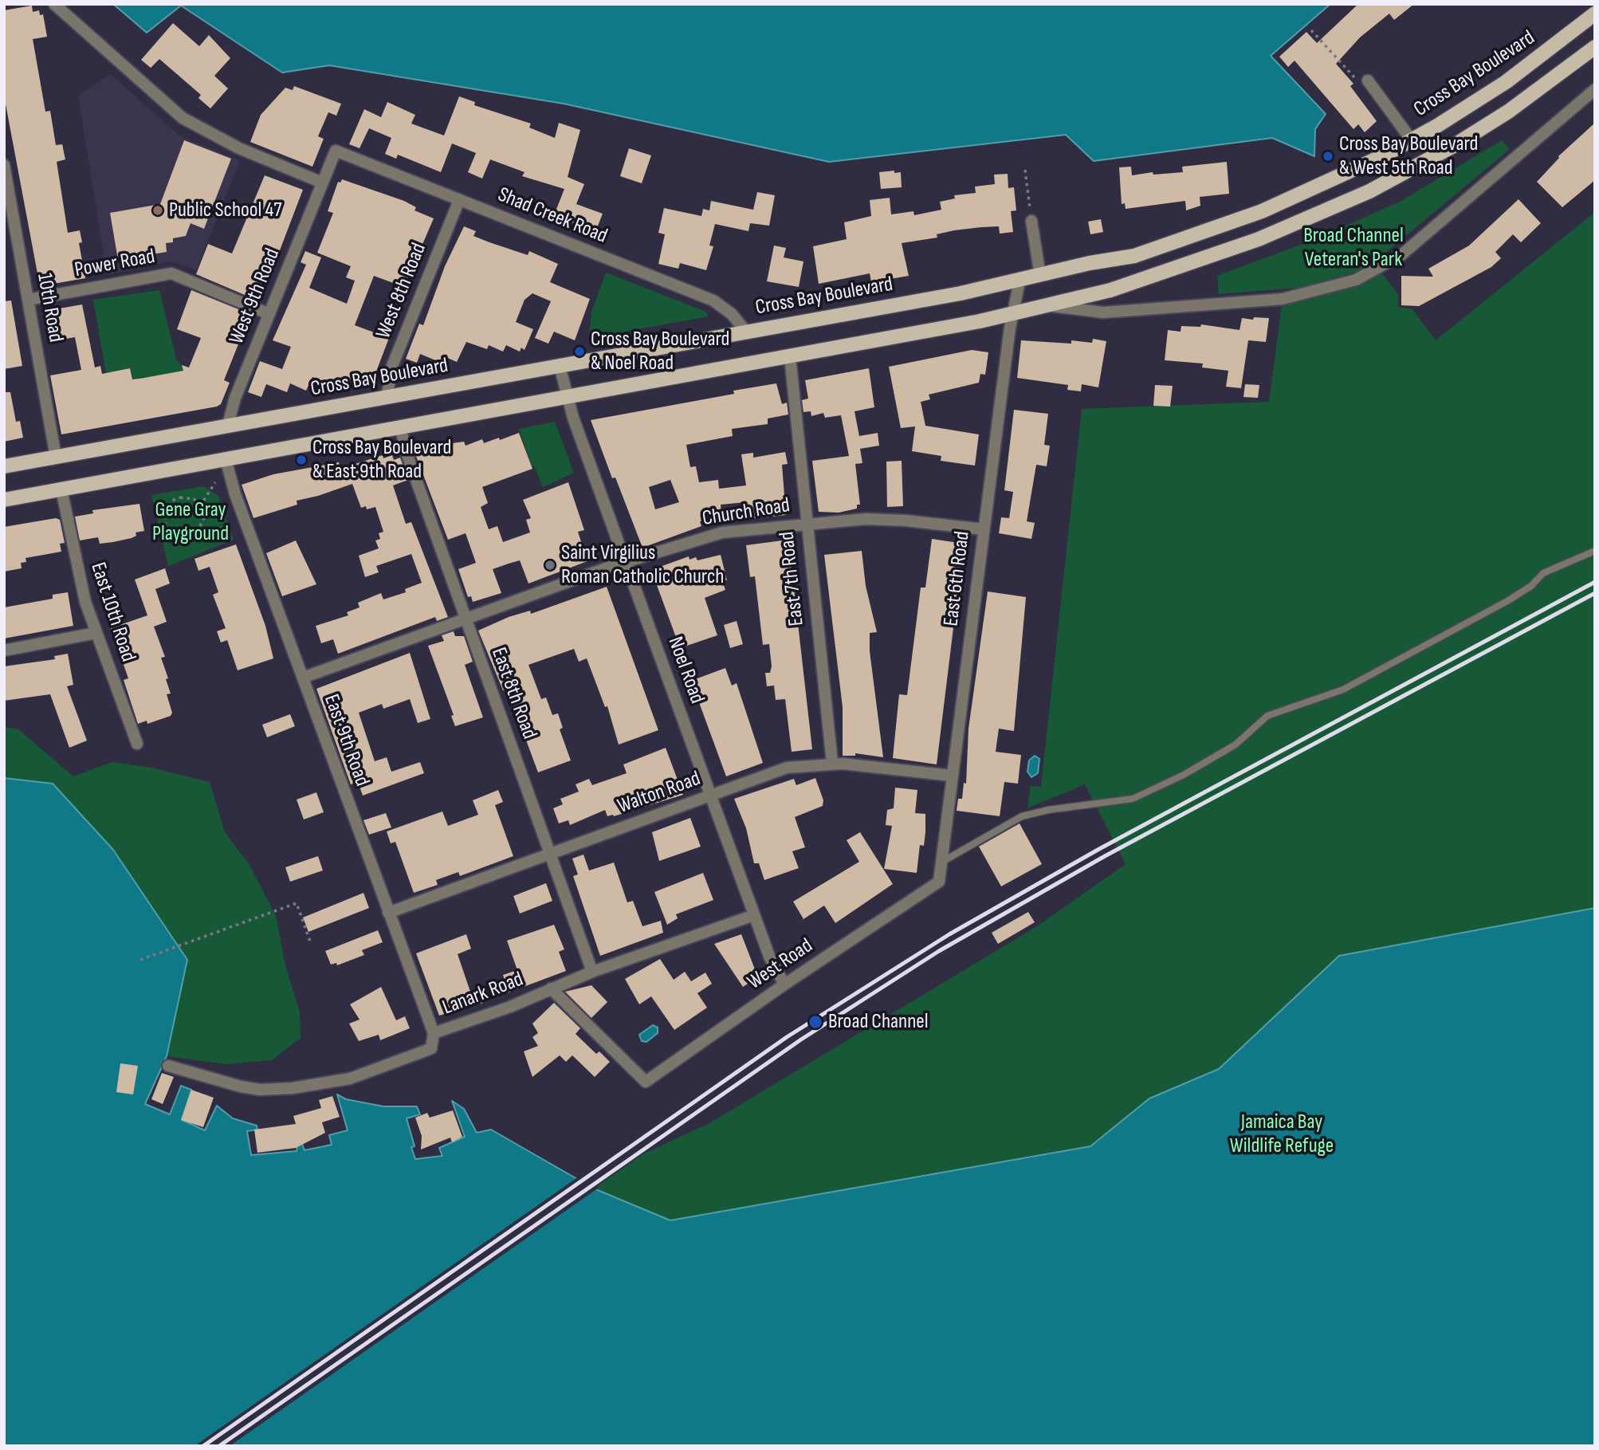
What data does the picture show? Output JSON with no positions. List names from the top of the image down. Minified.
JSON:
{"streets":{"main road":["Cross Bay Boulevard"],"street":["Shad Creek Road","Power Road","West 8th Road","West 9th Road","10th Road","Church Road","East 7th Road","East 6th Road","East 10th Road","Noel Road","East 8th Road","East 9th Road","Walton Road","West Road","Lanark Road"]},"crossings":[["Cross Bay Boulevard","Shad Creek Road"],["Cross Bay Boulevard","West 8th Road"],["Cross Bay Boulevard","West 9th Road"],["Cross Bay Boulevard","10th Road"],["Cross Bay Boulevard","East 6th Road"],["Cross Bay Boulevard","Noel Road"],["Shad Creek Road","West 8th Road"],["Shad Creek Road","West 9th Road"],["Power Road","West 9th Road"],["Power Road","10th Road"],["Church Road","East 7th Road"],["Church Road","East 6th Road"],["Church Road","Noel Road"],["Church Road","East 8th Road"],["Church Road","East 9th Road"],["East 7th Road","Walton Road"],["East 6th Road","Walton Road"],["East 6th Road","West Road"],["Noel Road","Walton Road"],["Noel Road","West Road"],["Noel Road","Lanark Road"],["East 8th Road","Walton Road"],["East 8th Road","Lanark Road"],["East 9th Road","Walton Road"],["East 9th Road","Lanark Road"],["West Road","Lanark Road"]],"parks":["Broad Channel Veteran's Park","Gene Gray Playground","Jamaica Bay Wildlife Refuge"],"places":["Cross Bay Boulevard & West 5th Road","Public School 47","Cross Bay Boulevard & Noel Road","Cross Bay Boulevard & East 9th Road","Saint Virgilius Roman Catholic Church","Broad Channel"]}
